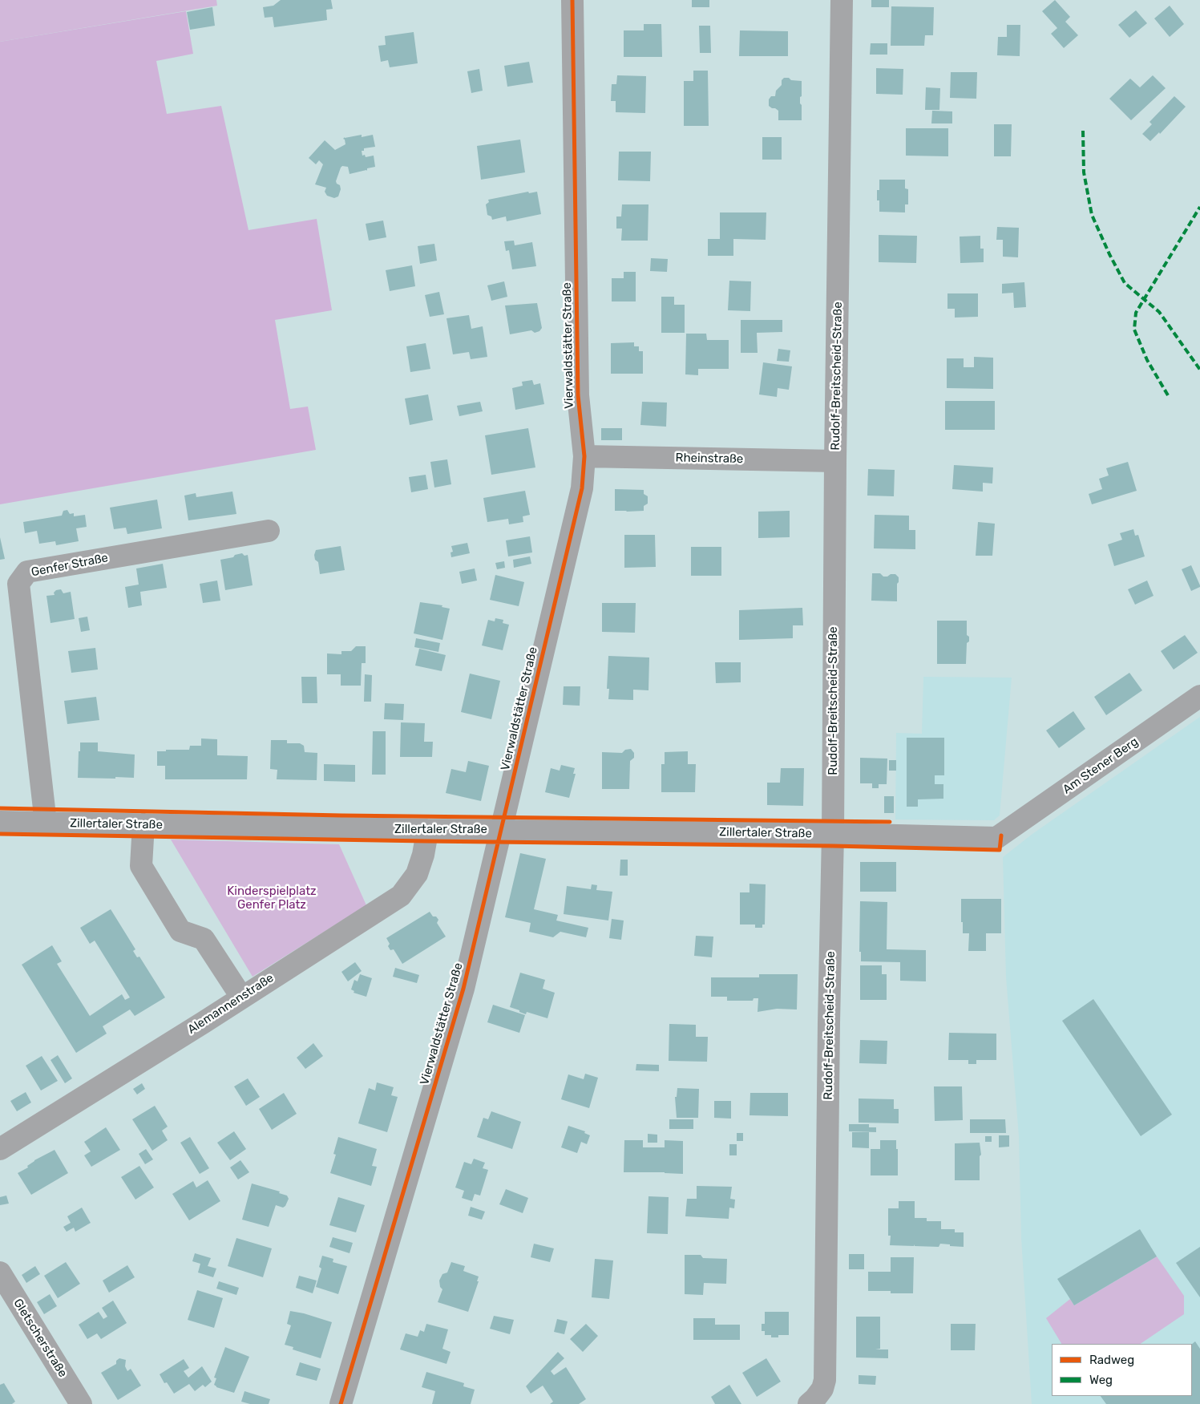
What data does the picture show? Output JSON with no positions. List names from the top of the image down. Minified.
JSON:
{"streets":{"street":["Vierwaldstätter Straße","Rudolf-Breitscheid-Straße","Rheinstraße","Genfer Straße","Am Stener Berg","Zillertaler Straße","Alemannenstraße","Gletscherstraße"]},"crossings":[["Vierwaldstätter Straße","Rheinstraße"],["Vierwaldstätter Straße","Zillertaler Straße"],["Rudolf-Breitscheid-Straße","Rheinstraße"],["Rudolf-Breitscheid-Straße","Zillertaler Straße"],["Genfer Straße","Zillertaler Straße"],["Am Stener Berg","Zillertaler Straße"],["Zillertaler Straße","Alemannenstraße"]],"parks":["Kinderspielplatz Genfer Platz"],"legend":["Radweg","Weg"]}
